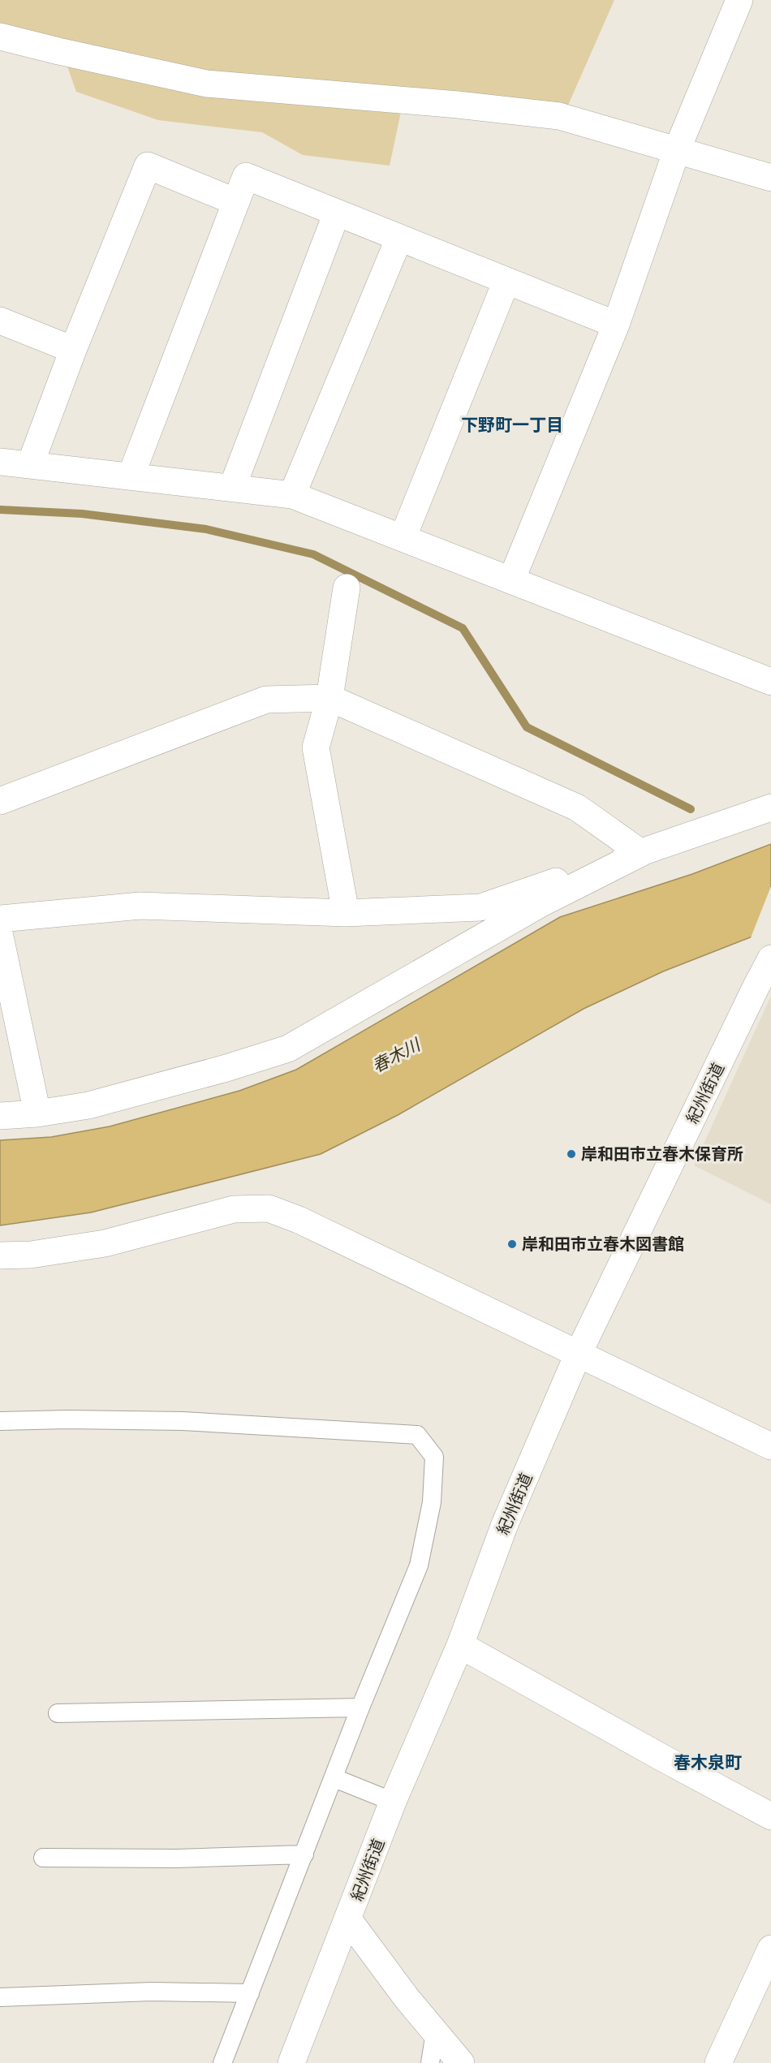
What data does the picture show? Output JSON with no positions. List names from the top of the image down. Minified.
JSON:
{"streets":{"street":["紀州街道"]},"districts":["下野町一丁目","春木泉町"],"water":["春木川"],"places":["岸和田市立春木保育所","岸和田市立春木図書館"]}
